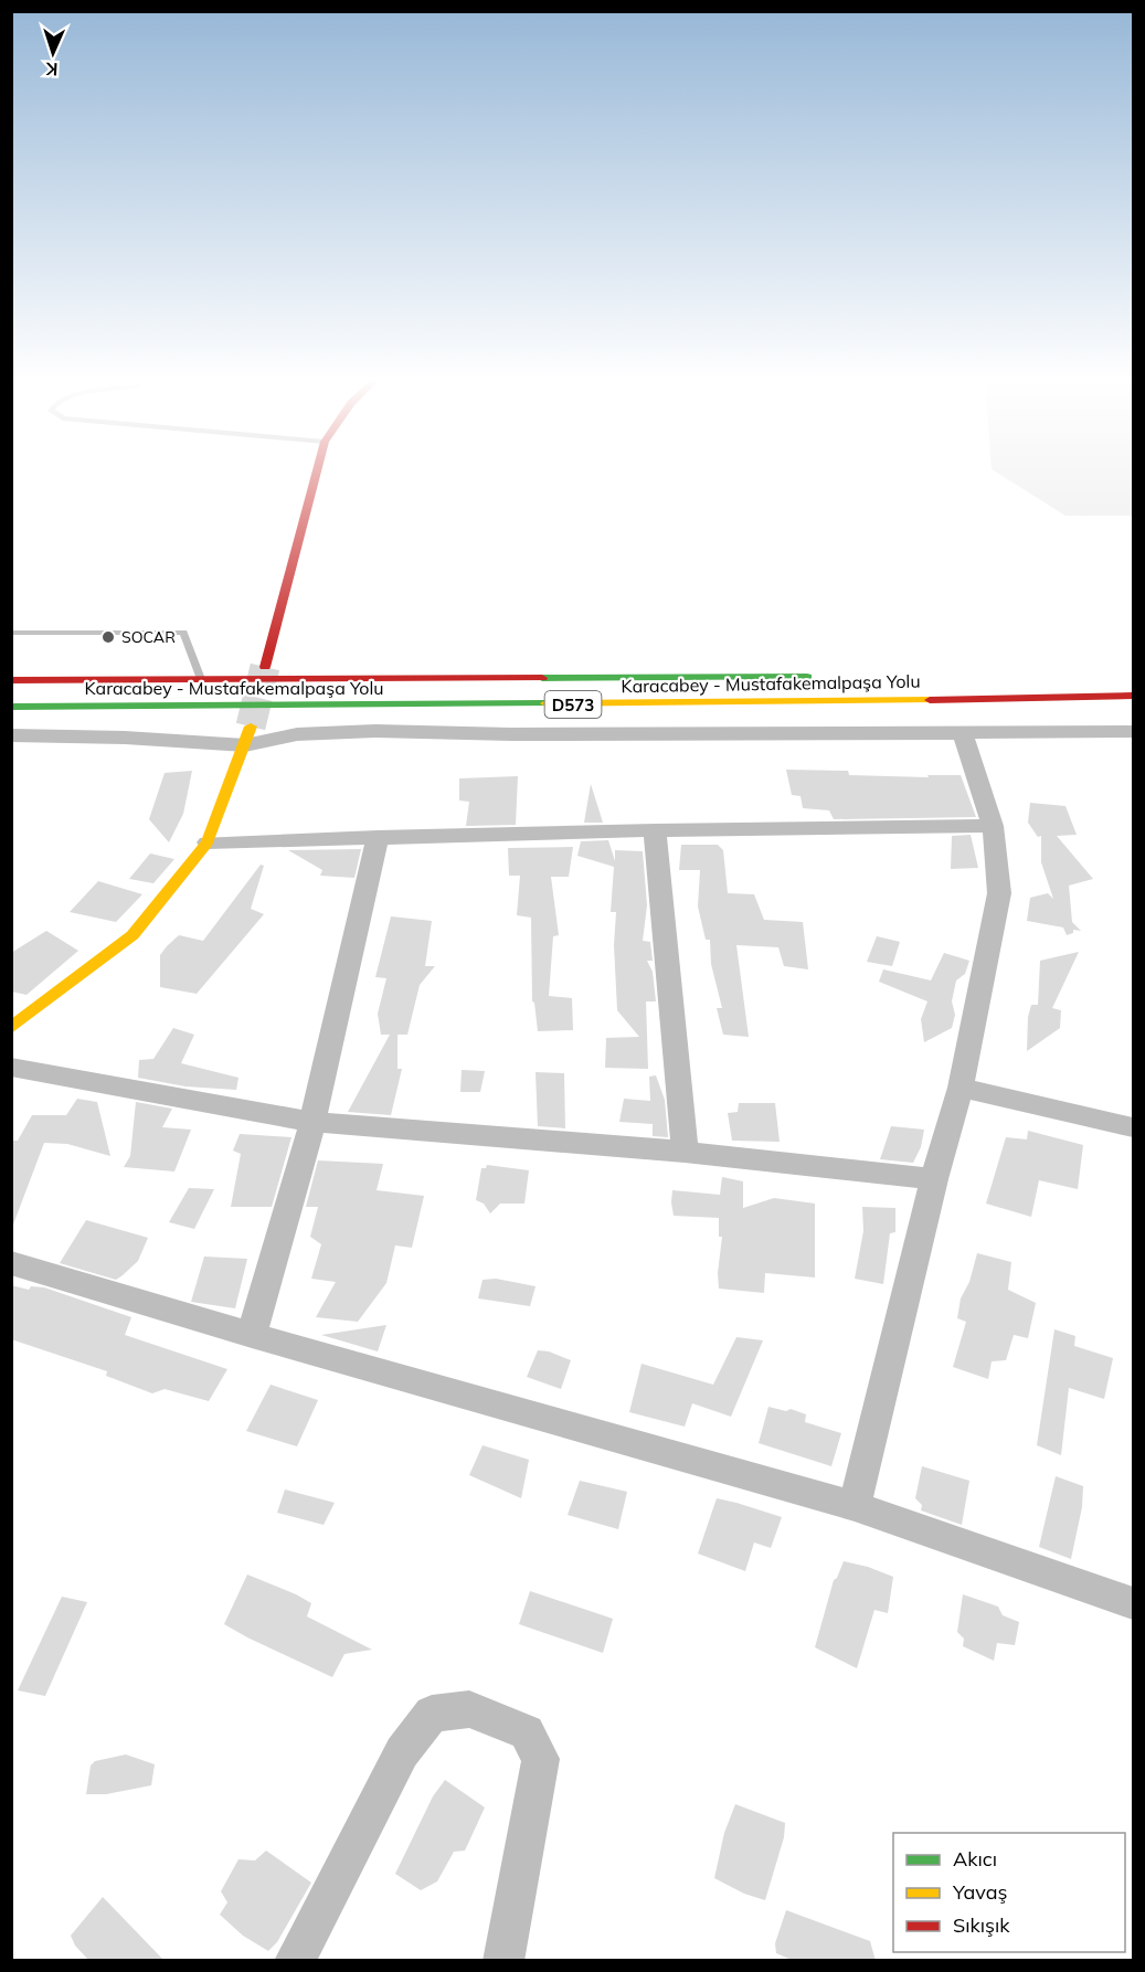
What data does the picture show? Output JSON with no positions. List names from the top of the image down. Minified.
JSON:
{"streets":{"main road":["Karacabey - Mustafakemalpaşa Yolu","D573"]},"places":["SOCAR"],"legend":["Akıcı","Yavaş","Sıkışık"],"north":"bottom"}
